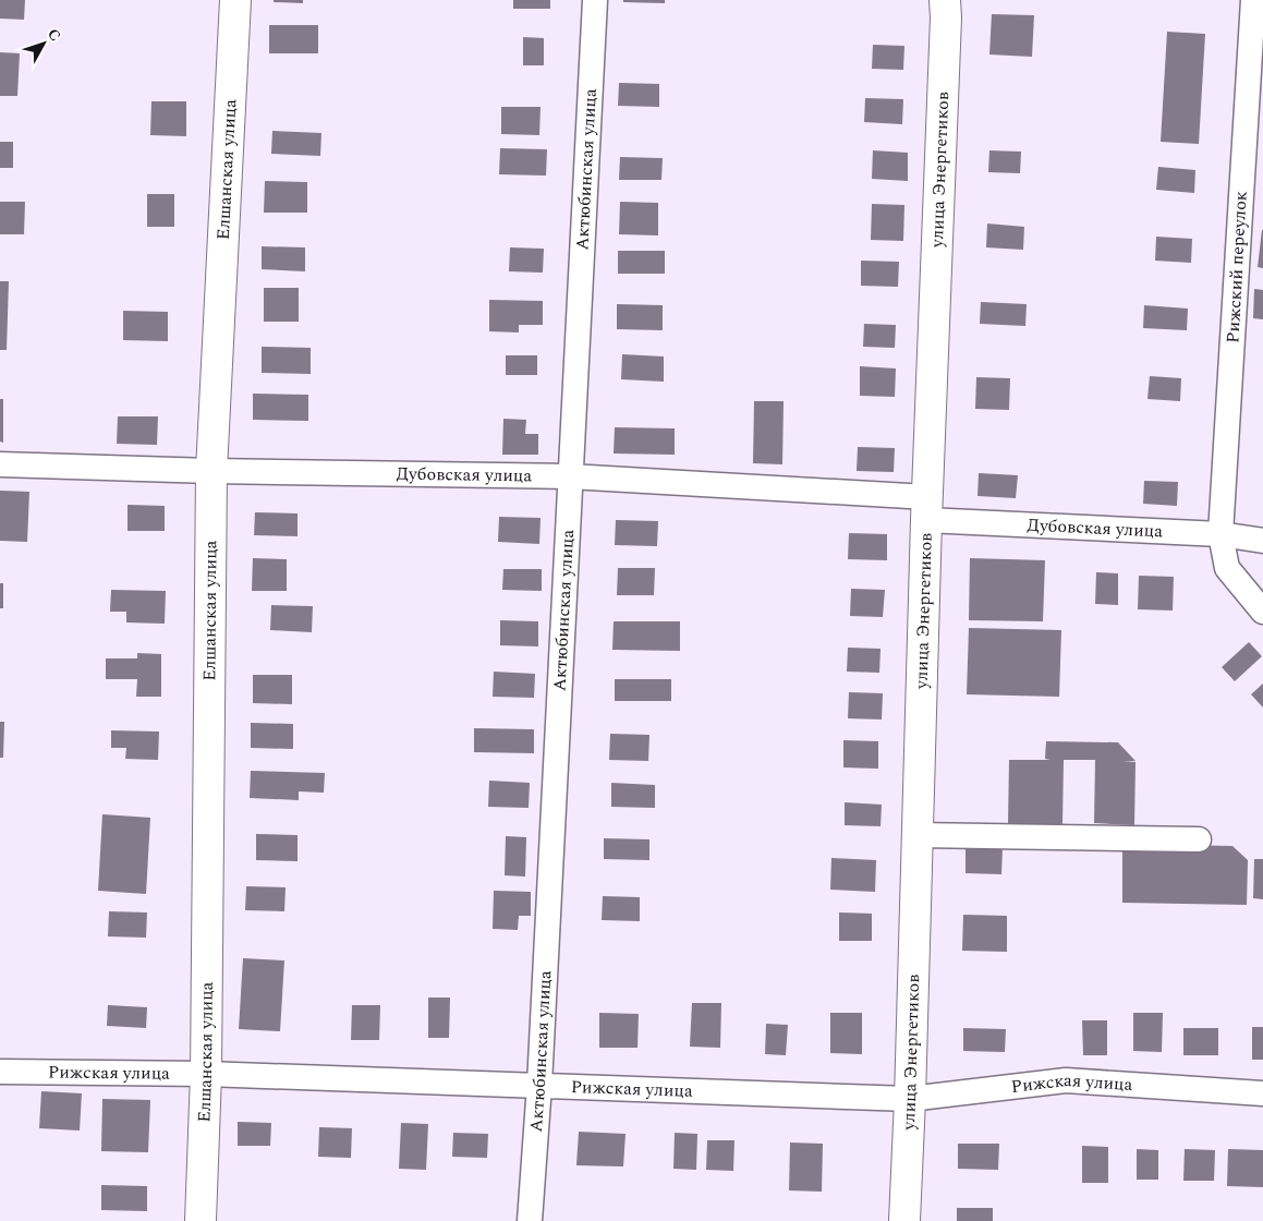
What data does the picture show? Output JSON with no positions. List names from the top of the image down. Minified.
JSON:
{"streets":{"main road":["Елшанская улица","улица Энергетиков"],"street":["Актюбинская улица","Рижский переулок","Дубовская улица","Рижская улица"]},"crossings":[["Елшанская улица","Дубовская улица"],["Елшанская улица","Рижская улица"],["улица Энергетиков","Дубовская улица"],["улица Энергетиков","Рижская улица"],["Актюбинская улица","Дубовская улица"],["Актюбинская улица","Рижская улица"],["Рижский переулок","Дубовская улица"]],"north":"top right"}
